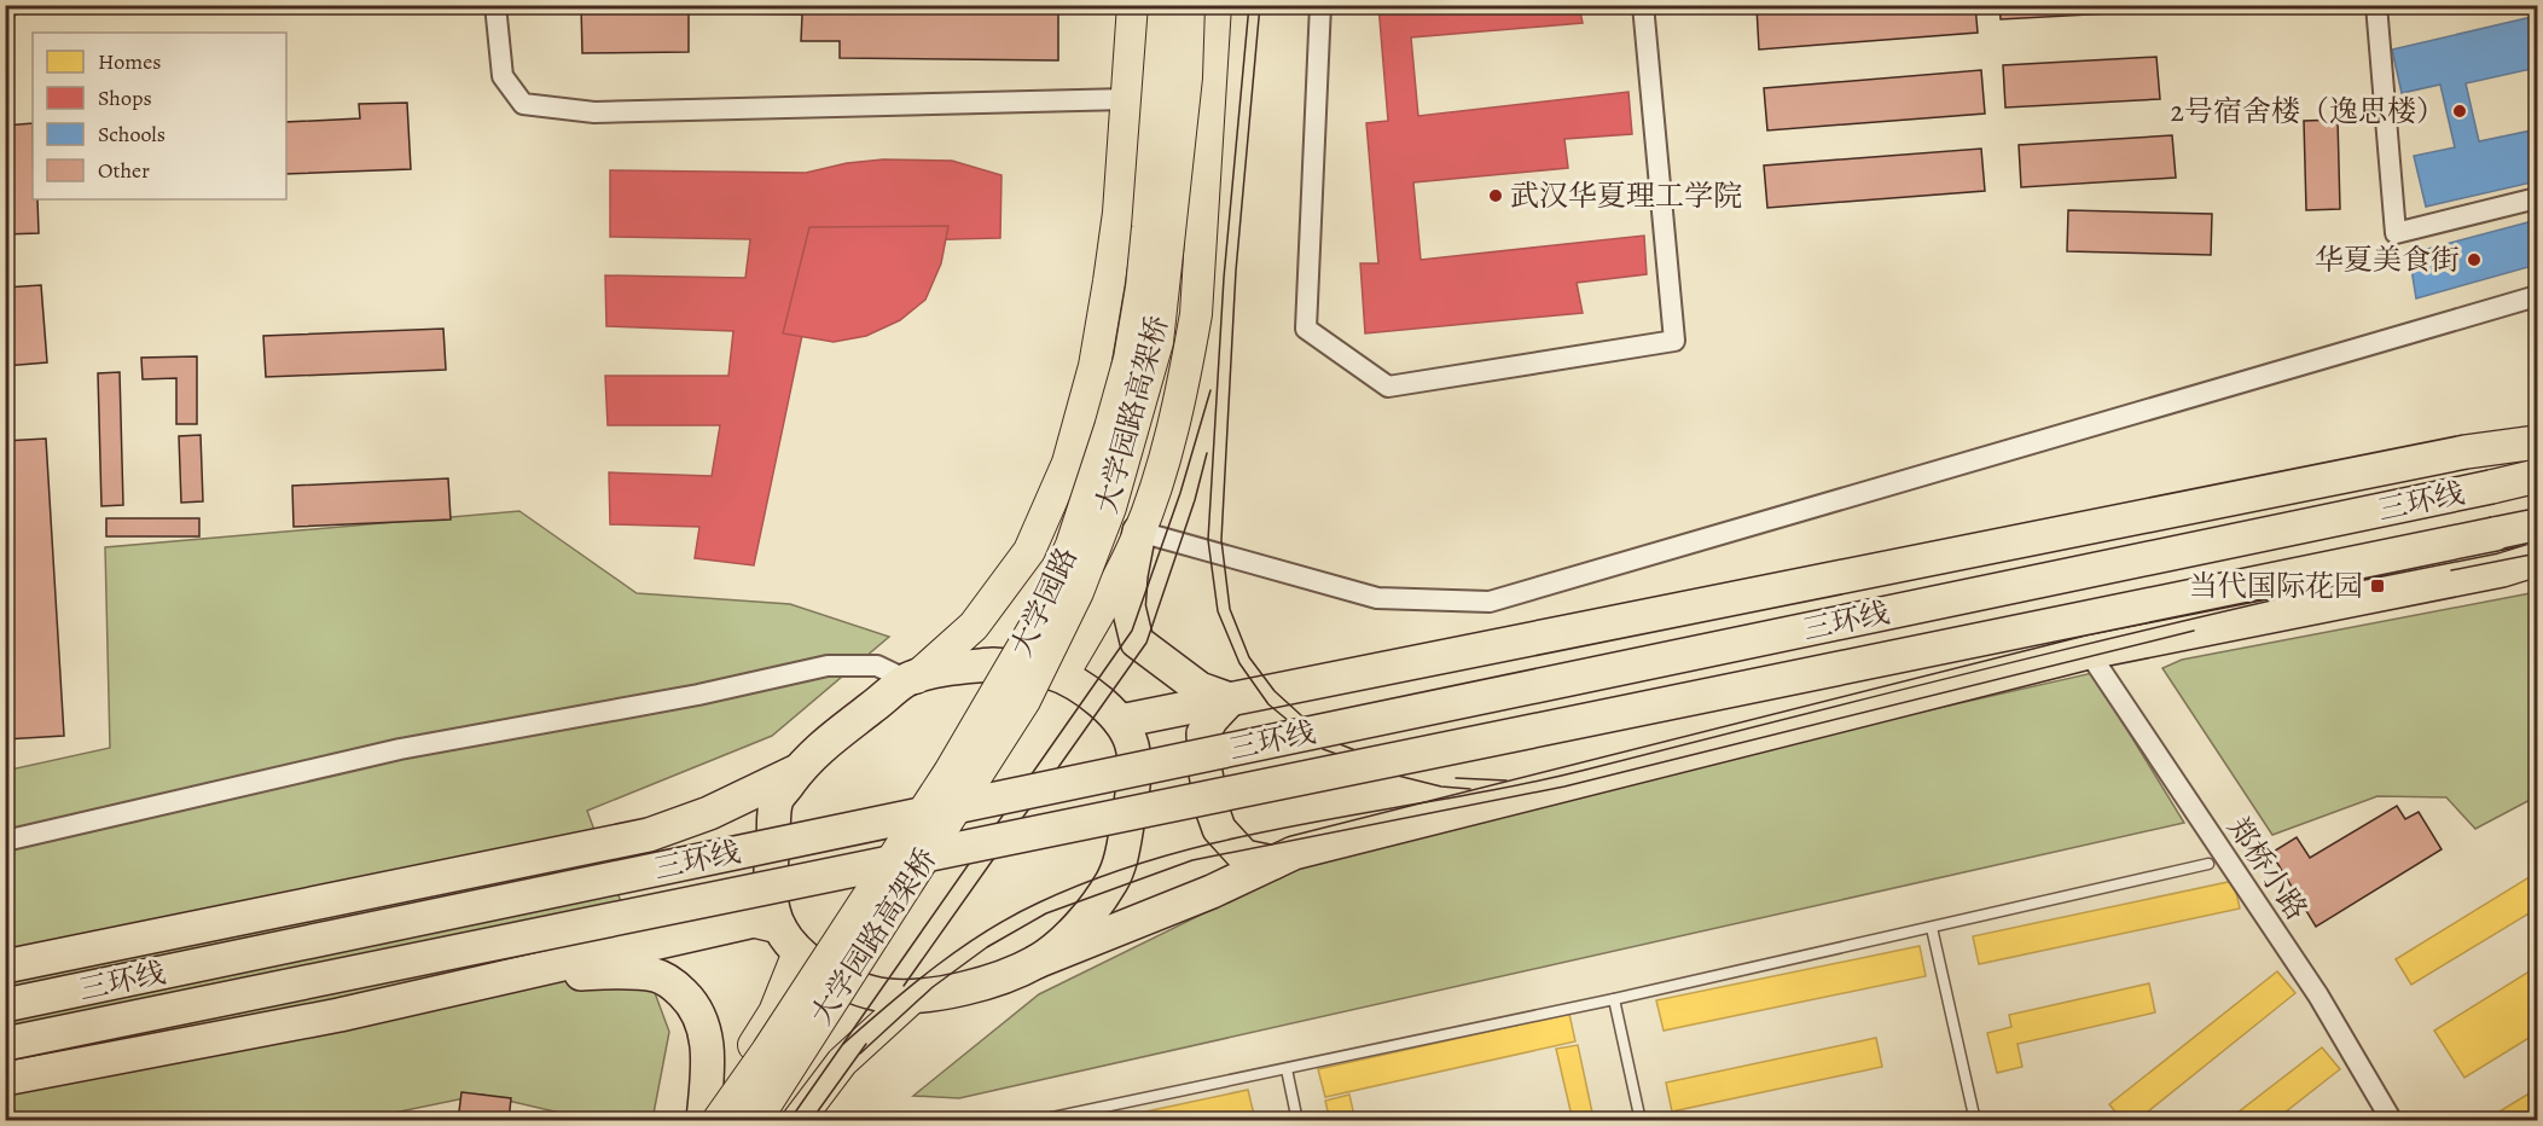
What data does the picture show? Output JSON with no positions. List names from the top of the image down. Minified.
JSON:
{"streets":{"highway":["三环线"],"main road":["大学园路高架桥","大学园路"],"street":["郑桥小路"]},"places":{"other":["2号宿舍楼（逸思楼）","武汉华夏理工学院","华夏美食街"],"transit":["当代国际花园"]},"legend":["Homes","Shops","Schools","Other"]}
